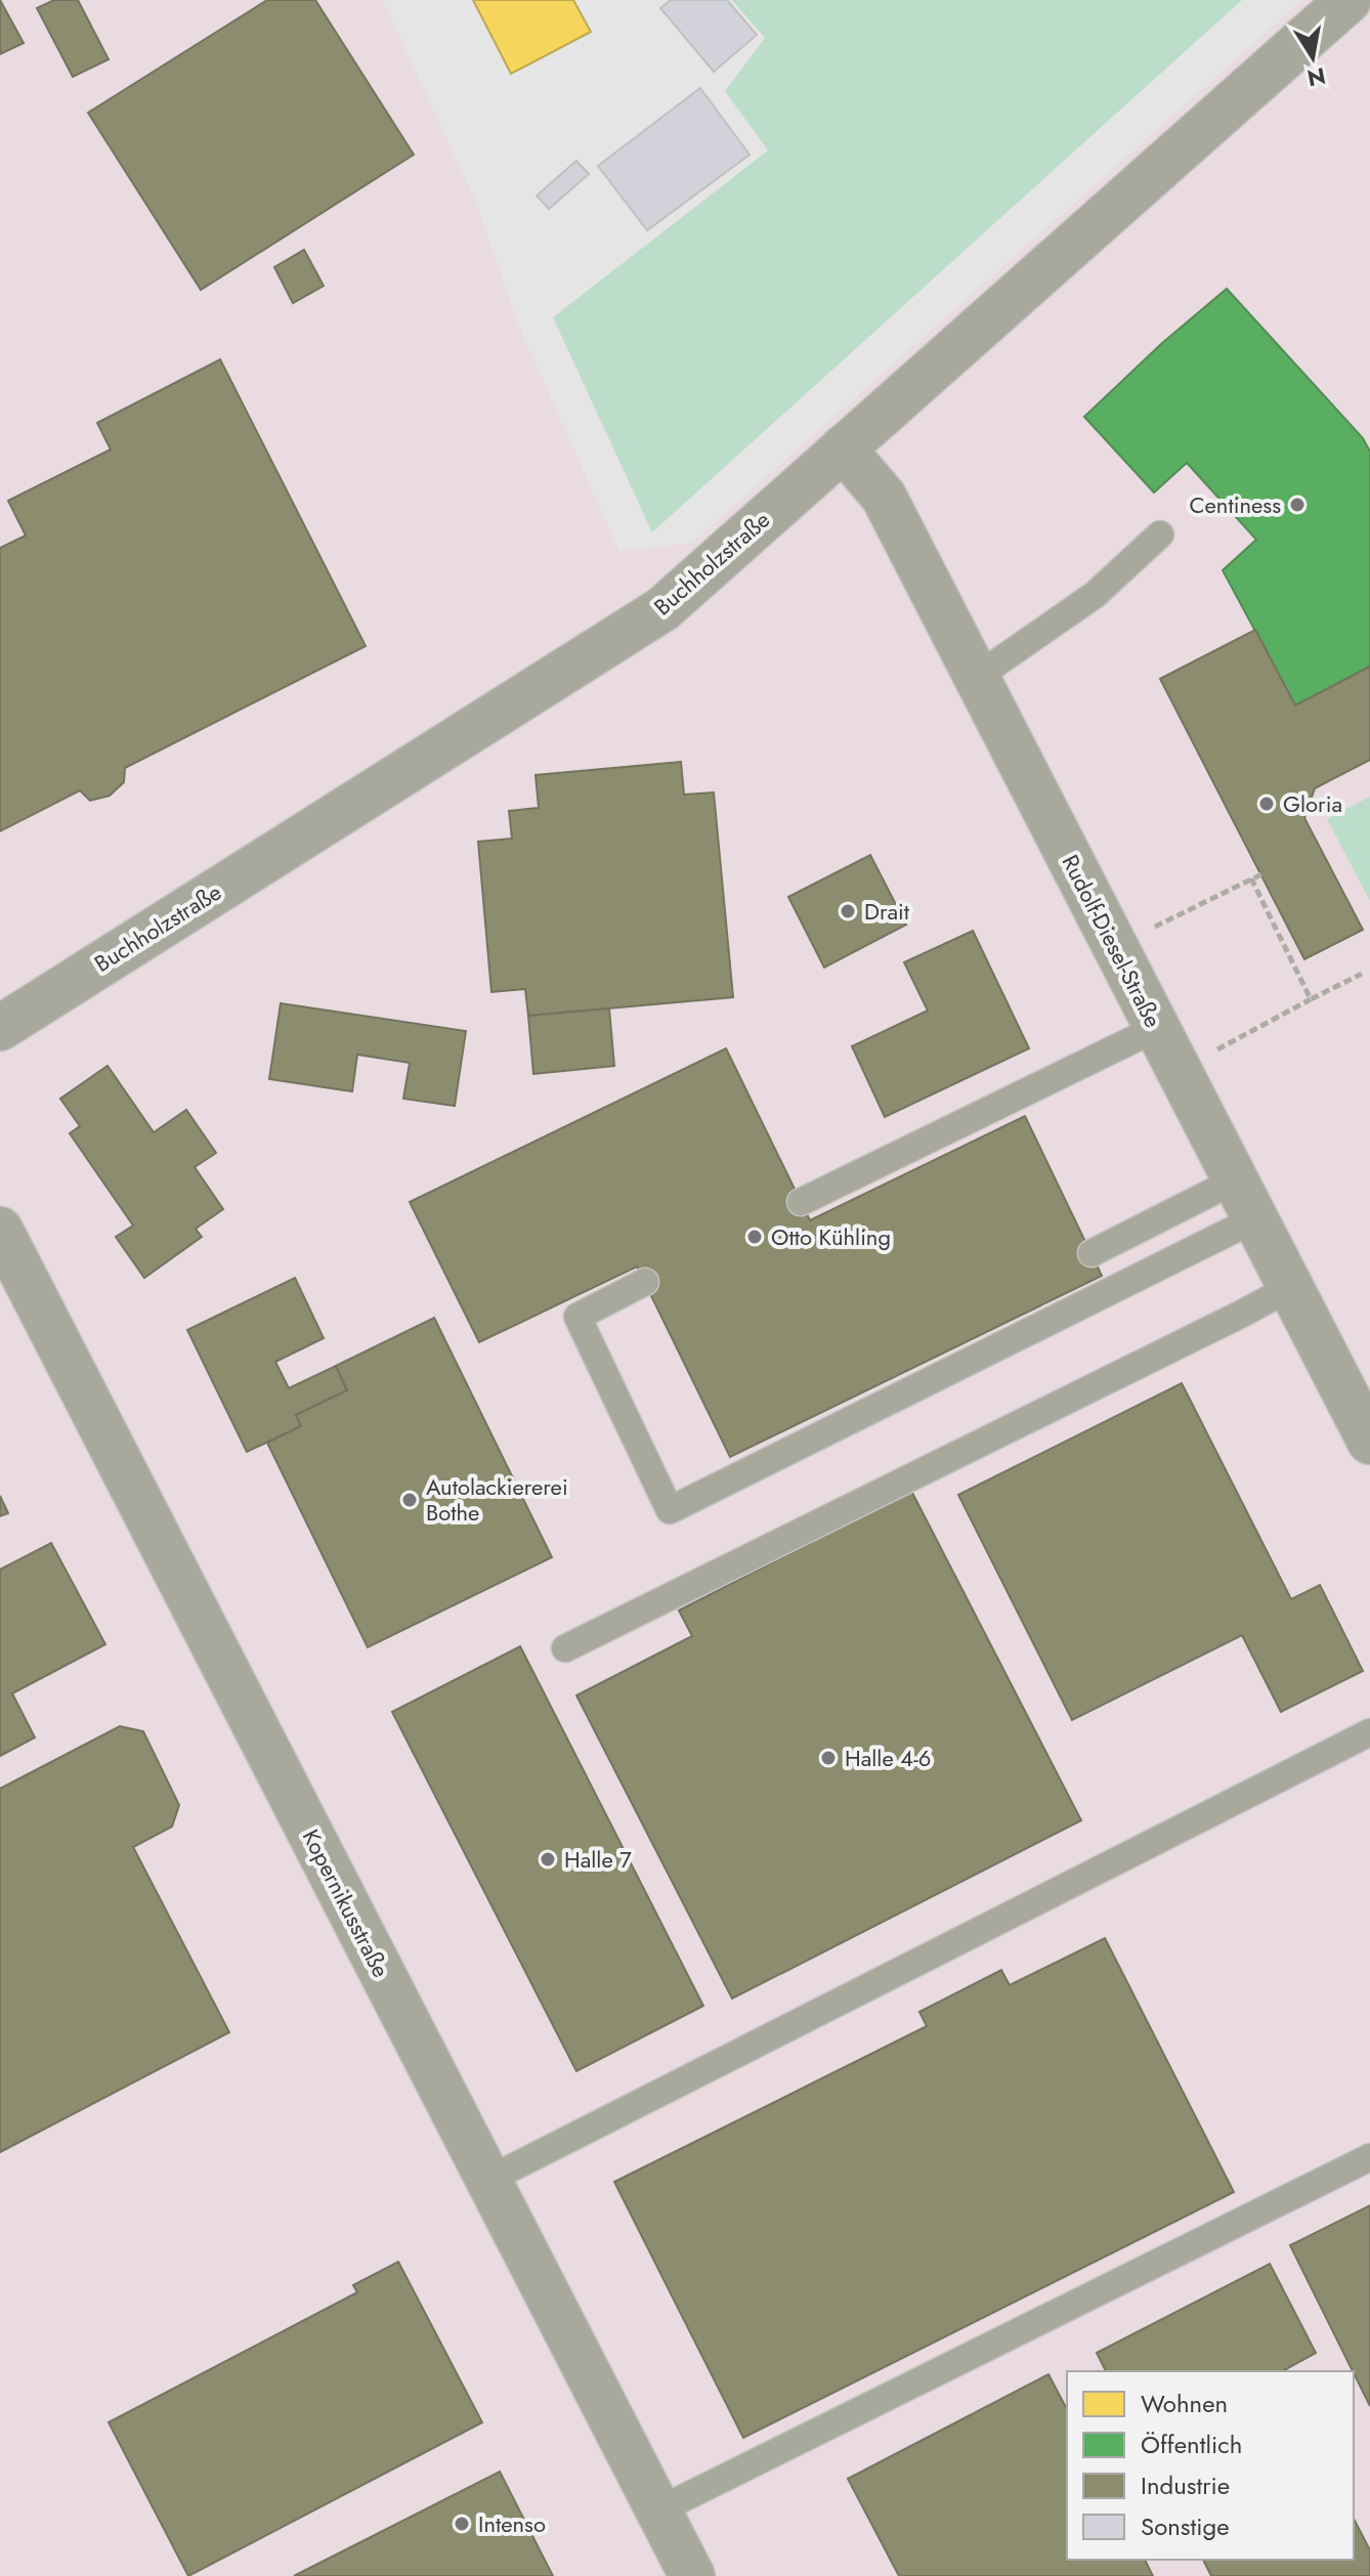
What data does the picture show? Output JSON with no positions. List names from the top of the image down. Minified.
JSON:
{"streets":{"street":["Buchholzstraße","Rudolf-Diesel-Straße","Kopernikusstraße"]},"crossings":[["Buchholzstraße","Rudolf-Diesel-Straße"]],"places":["Centiness","Gloria","Drait","Otto Kühling","Autolackiererei Bothe","Halle 4-6","Halle 7","Intenso"],"legend":["Wohnen","Öffentlich","Industrie","Sonstige"],"north":"bottom"}
